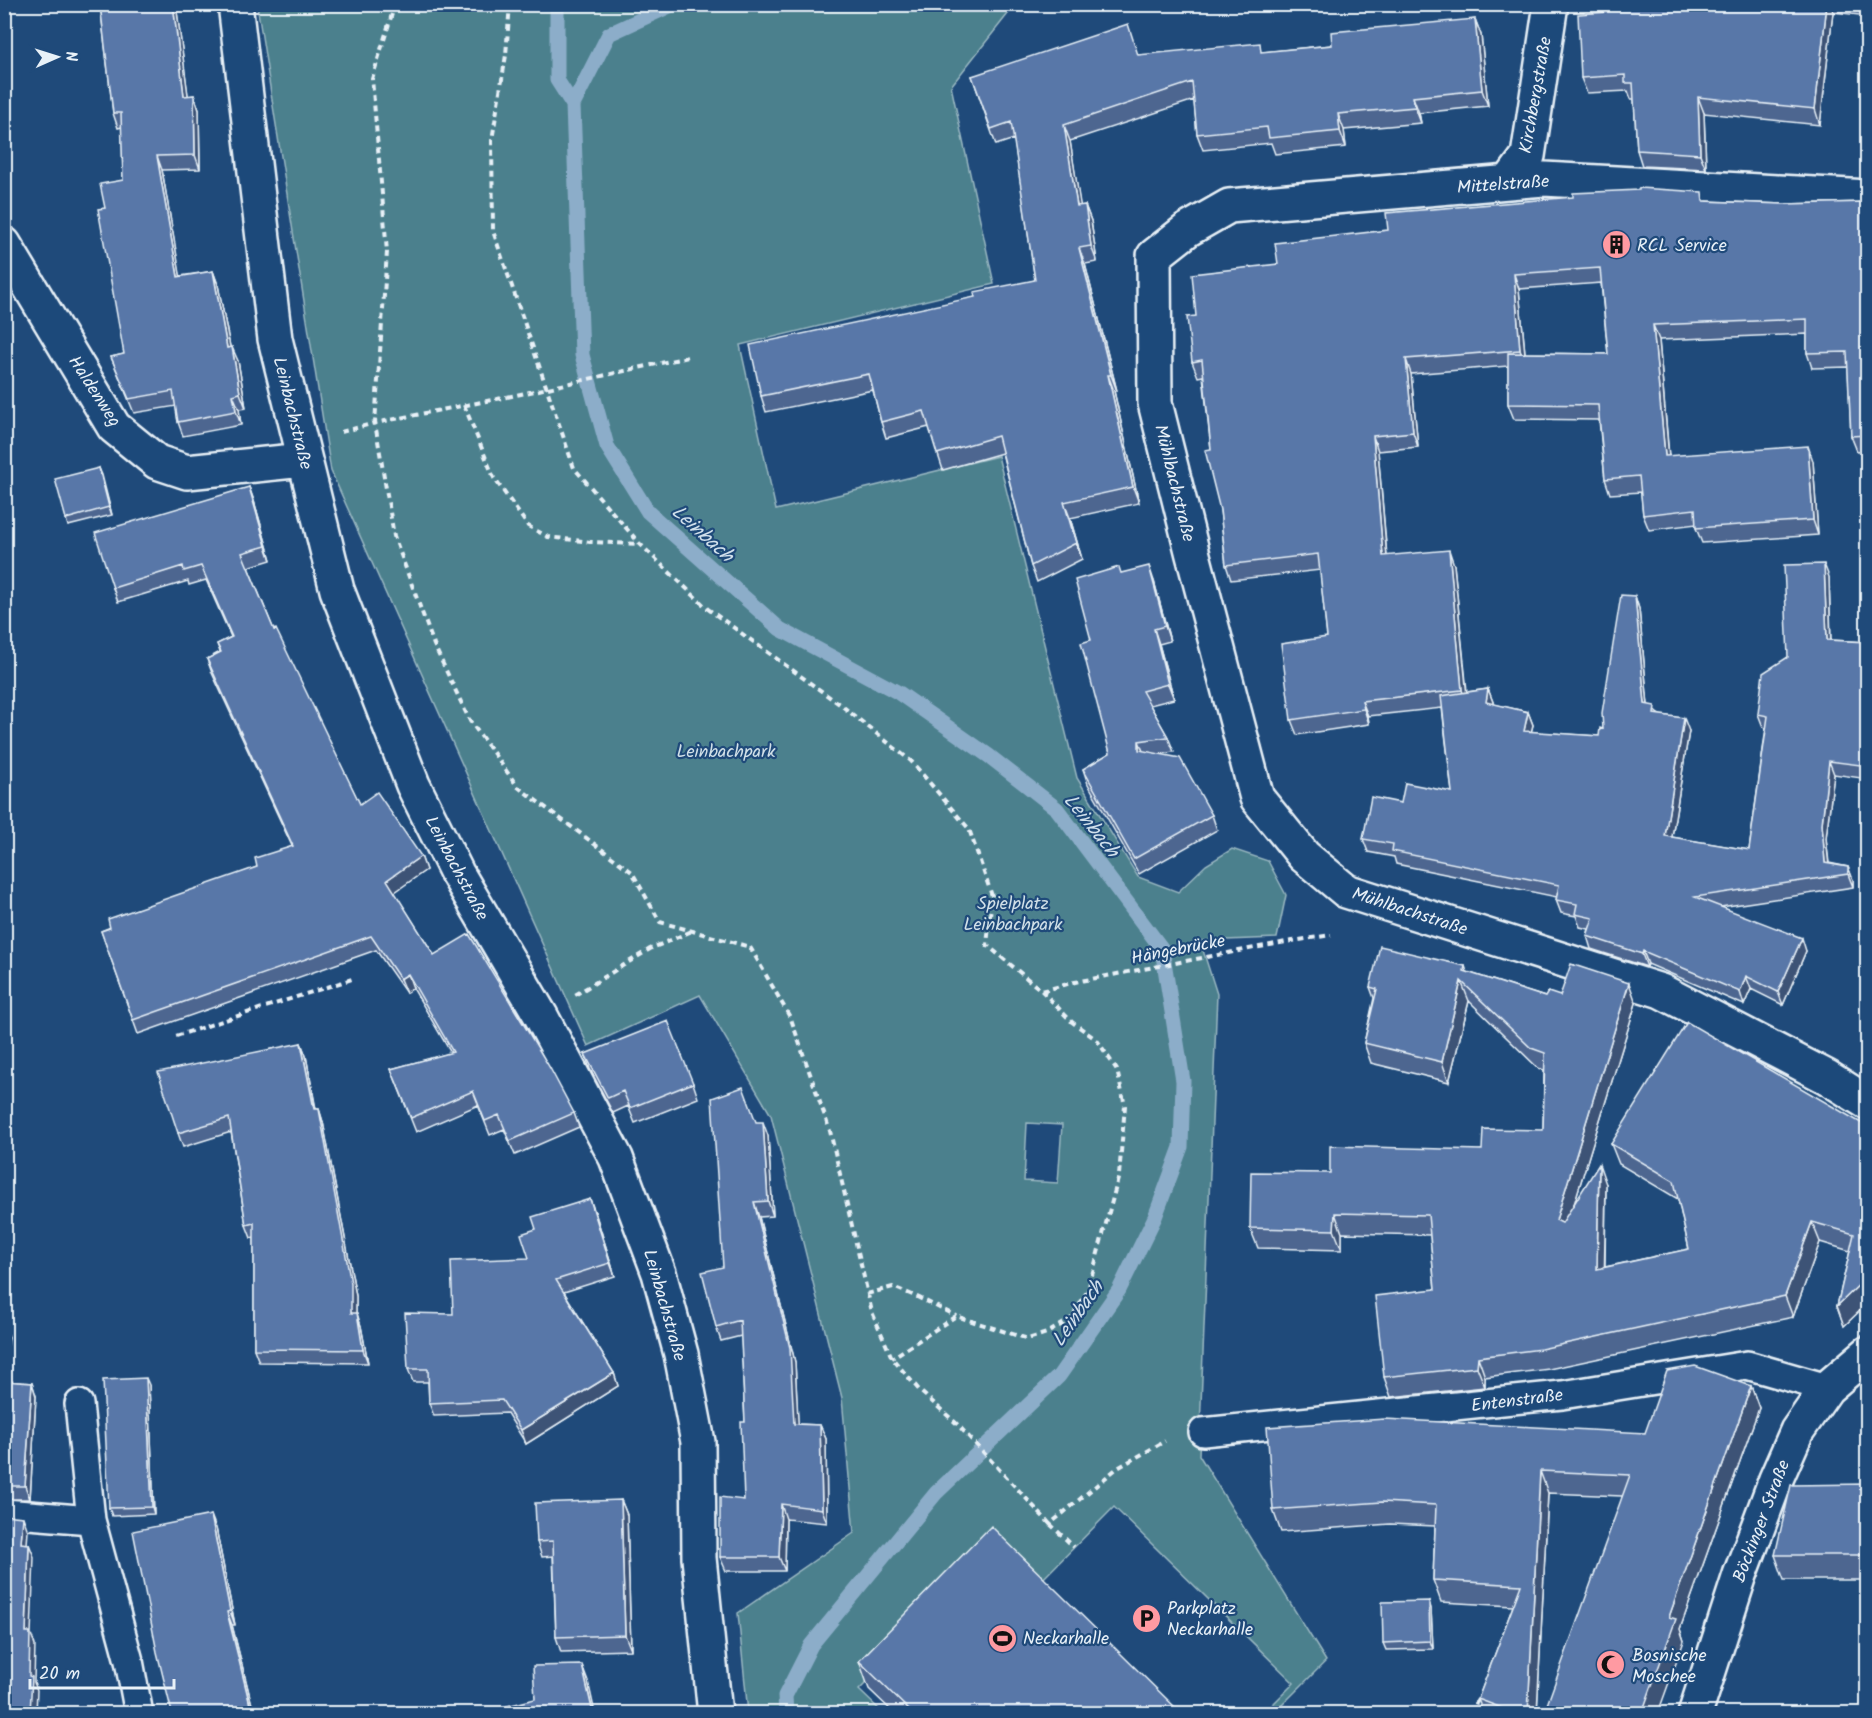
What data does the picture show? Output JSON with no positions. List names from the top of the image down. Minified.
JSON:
{"streets":{"street":["Kirchbergstraße","Mittelstraße","Haldenweg","Leinbachstraße","Mühlbachstraße","Böckinger Straße"],"lane":["Entenstraße"],"path":["Hängebrücke"]},"crossings":[["Kirchbergstraße","Mittelstraße"],["Mittelstraße","Mühlbachstraße"],["Haldenweg","Leinbachstraße"],["Entenstraße","Böckinger Straße"]],"water":["Leinbach"],"parks":["Leinbachpark","Spielplatz Leinbachpark"],"places":{"building":["RCL Service"],"parking":["Parkplatz Neckarhalle"],"sports":["Neckarhalle"],"mosque":["Bosnische Moschee"]},"scale_bar":"20 m","north":"right"}
